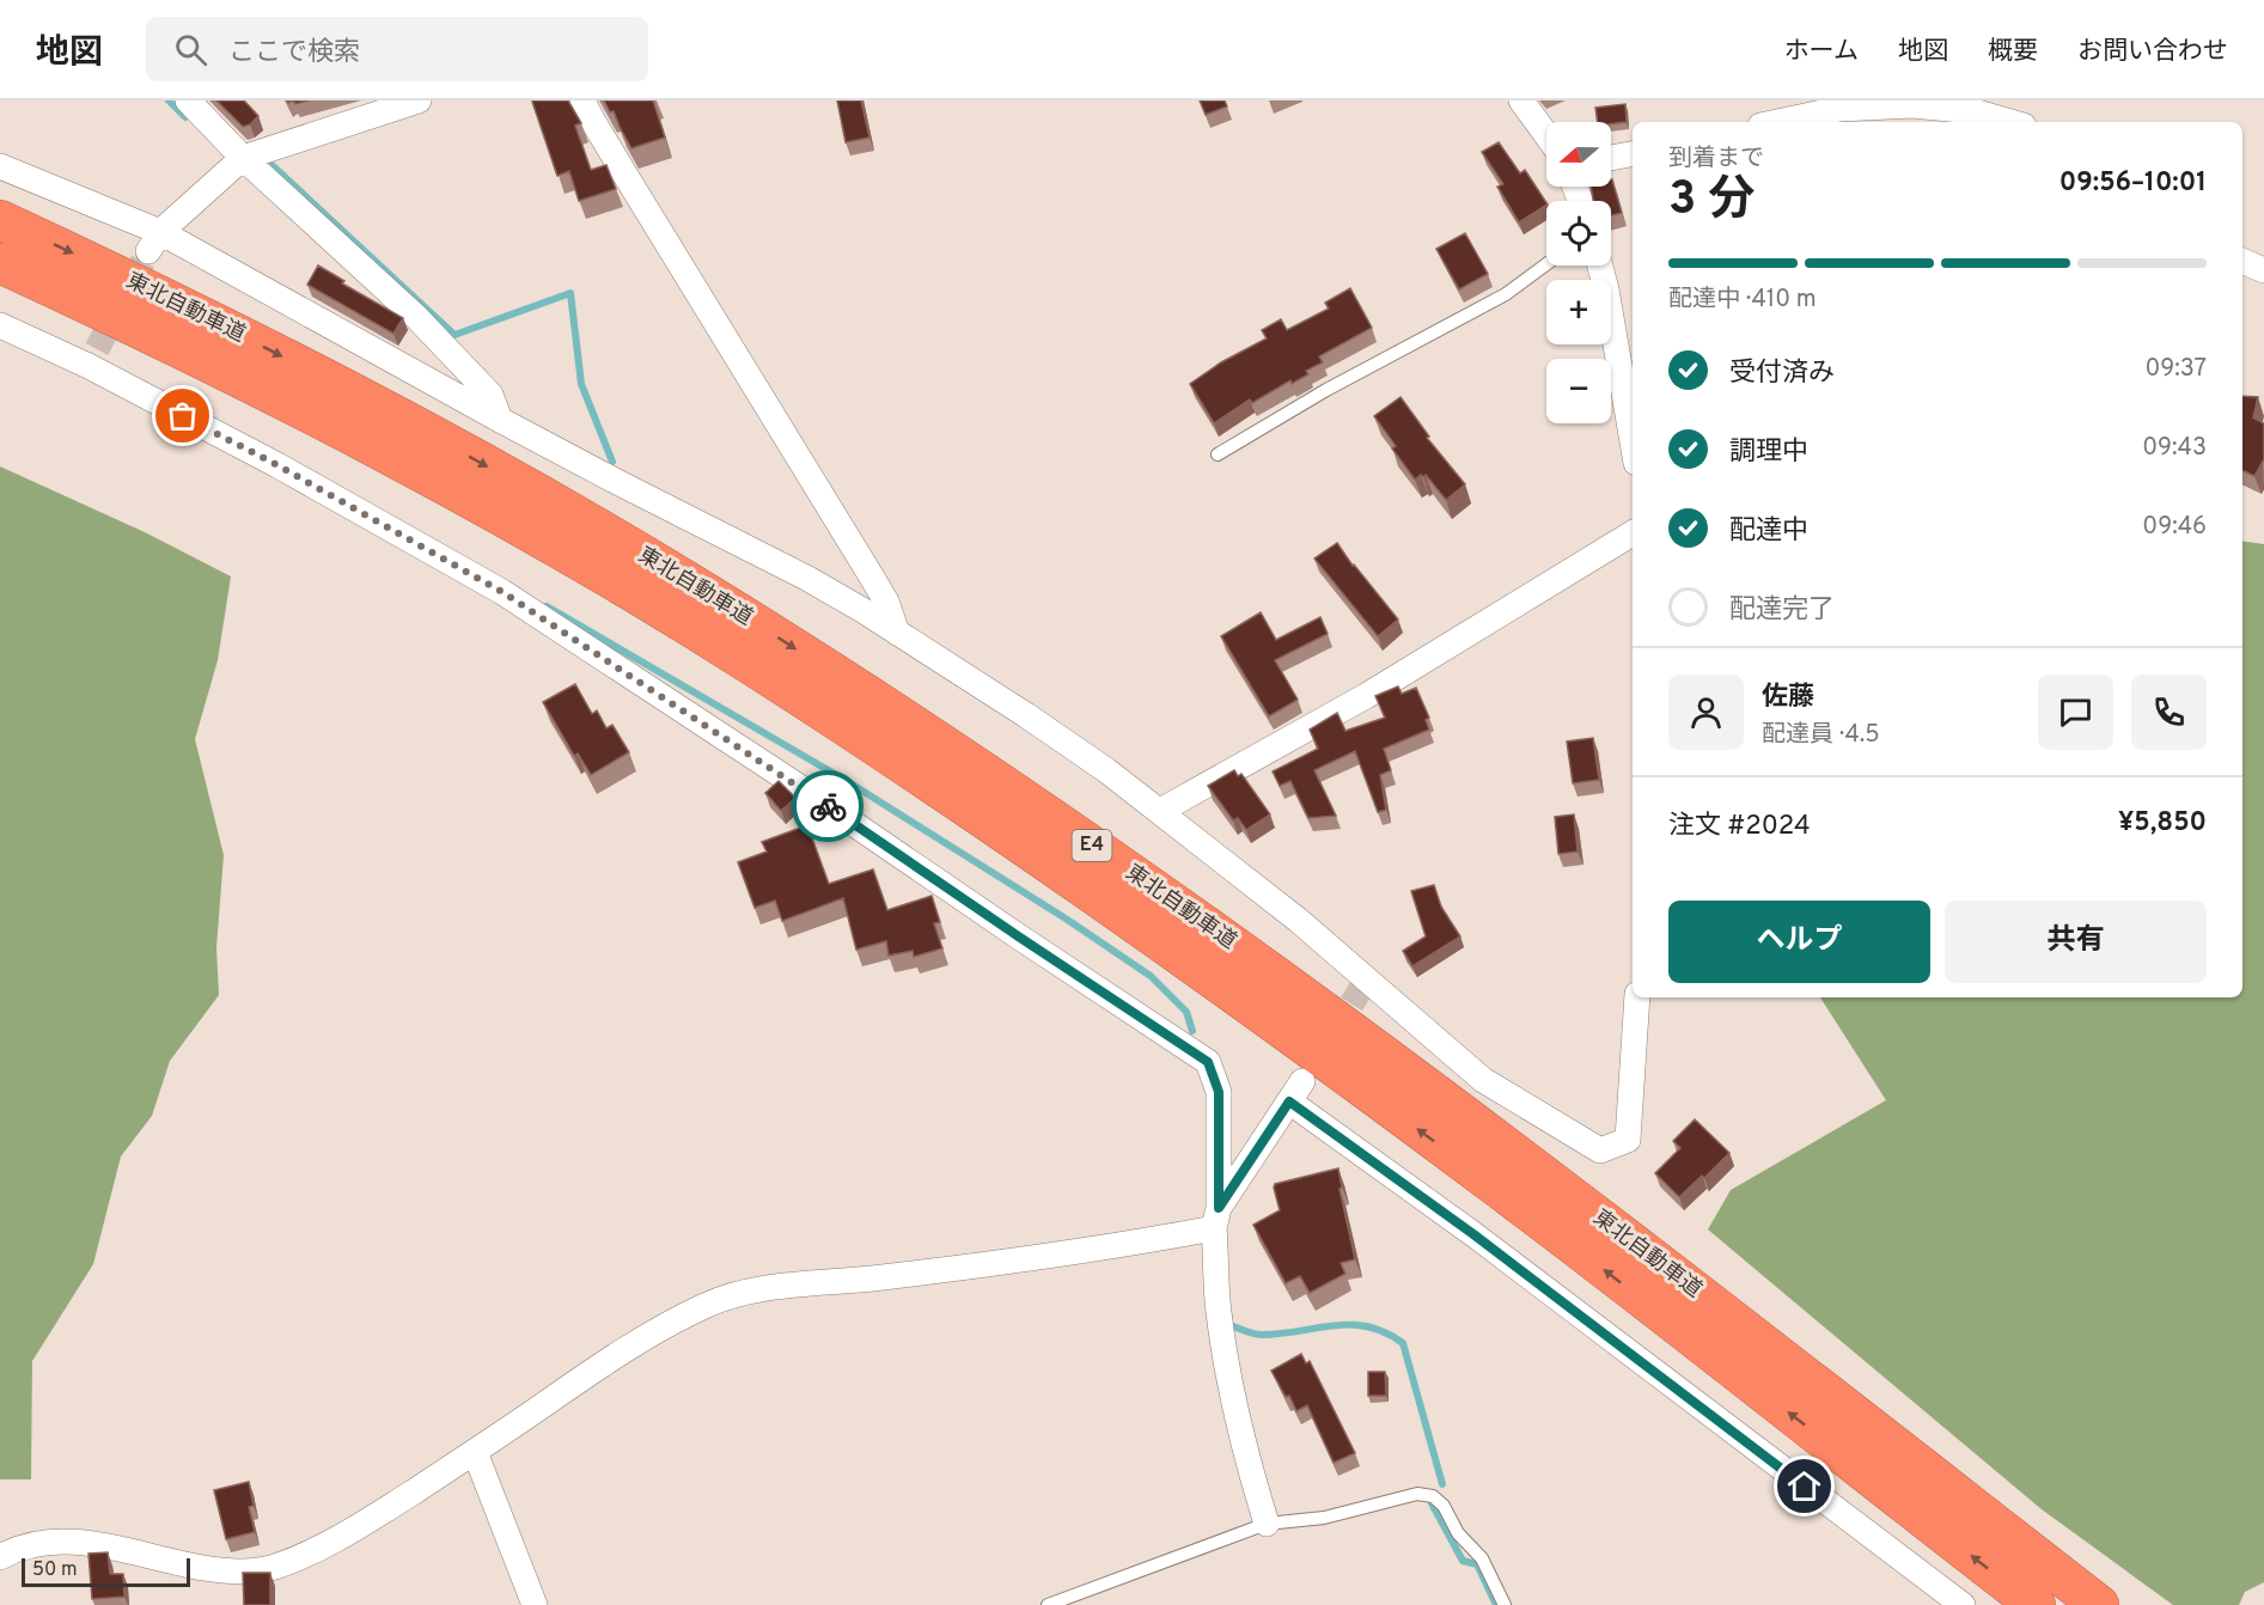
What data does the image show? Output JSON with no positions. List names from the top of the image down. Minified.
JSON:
{"streets":{"highway":["東北自動車道","E4"]},"scale_bar":"50 m","north":"left","page":{"header":"地図","search":"ここで検索","nav":["ホーム","地図","概要","お問い合わせ"],"map_buttons":["+","−"],"heading":["3 分","到着まで","09:56–10:01"],"panel":["佐藤","配達員 · 4.5","注文 #2024","¥5,850"],"bar":"配達中 · 410 m","list":[["受付済み","09:37"],["調理中","09:43"],["配達中","09:46"],"配達完了"],"buttons":["ヘルプ","共有"],"scale":"50 m"}}
